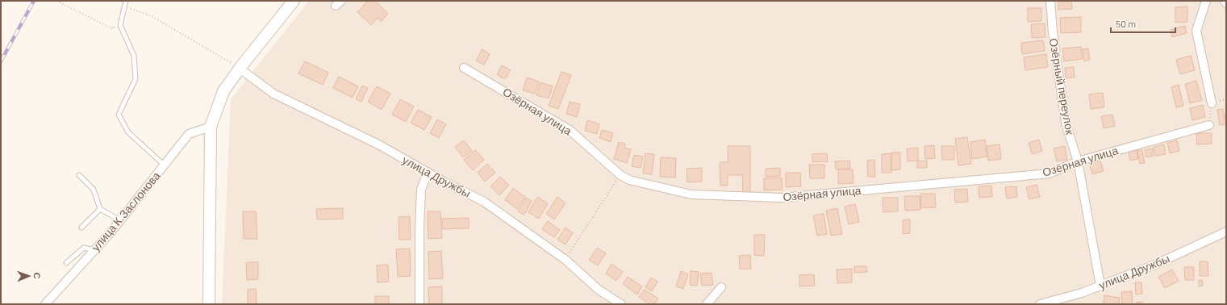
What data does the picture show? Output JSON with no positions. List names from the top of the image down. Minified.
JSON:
{"streets":{"street":["Озёрный переулок","Озёрная улица","улица Дружбы","улица К.Заслонова"]},"crossings":[["Озёрный переулок","Озёрная улица"],["Озёрный переулок","улица Дружбы"]],"scale_bar":"50 m","north":"right"}
